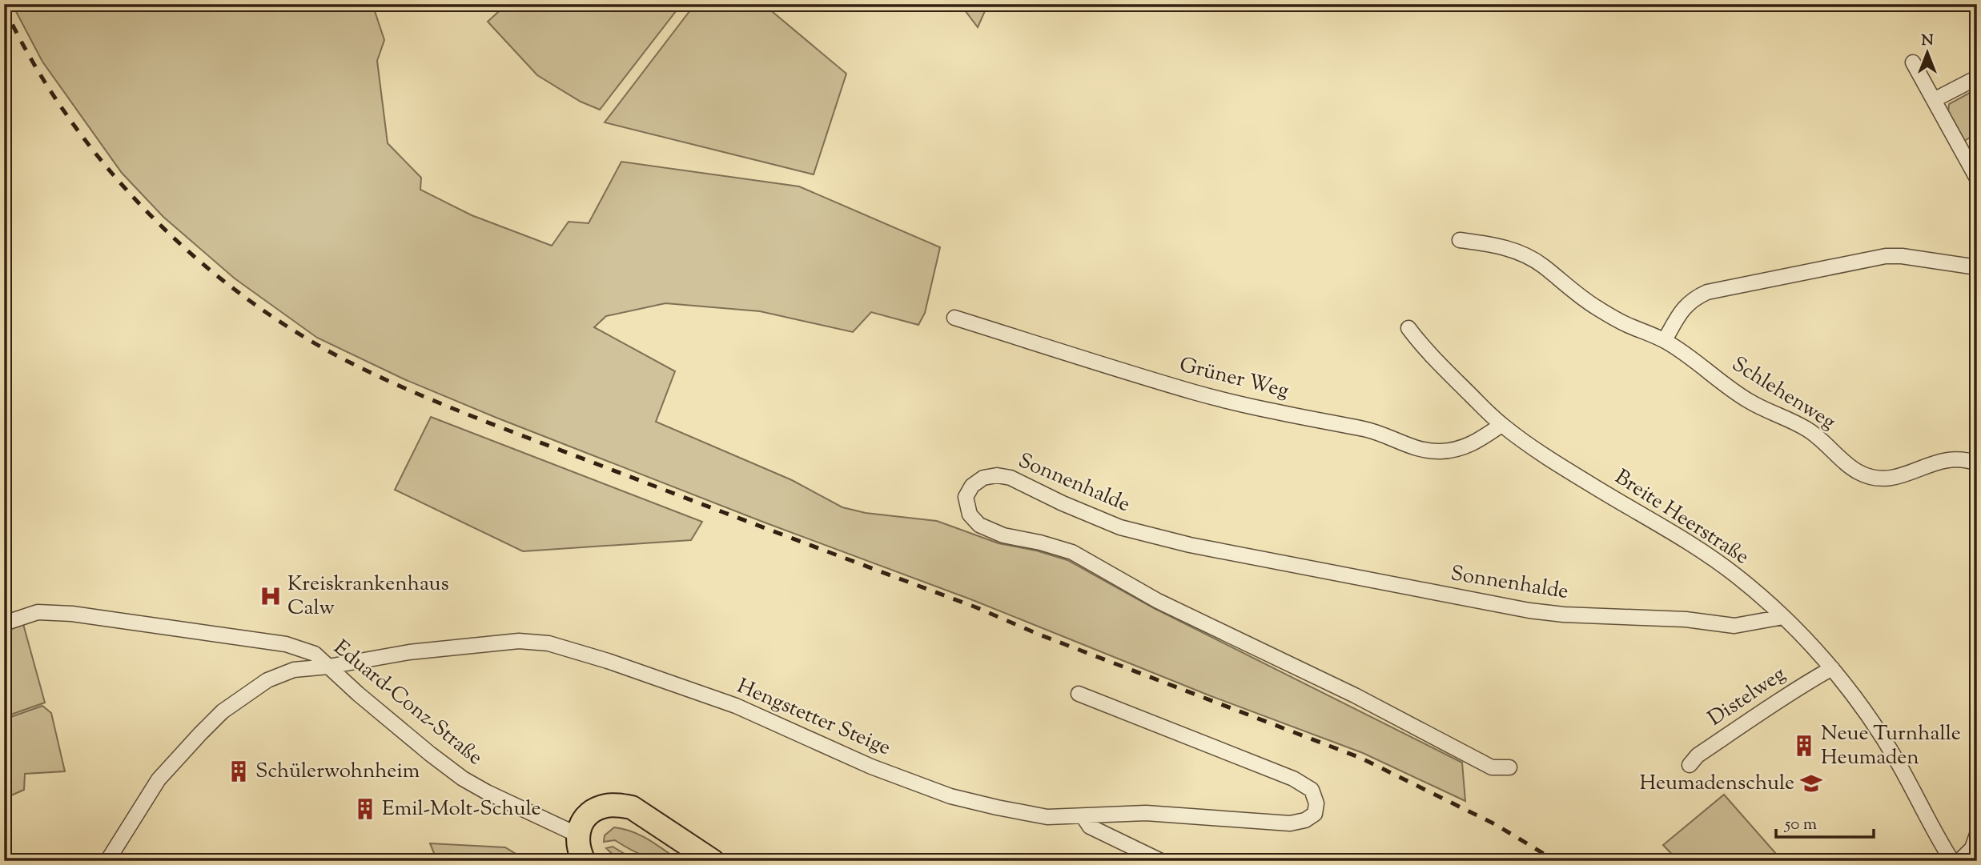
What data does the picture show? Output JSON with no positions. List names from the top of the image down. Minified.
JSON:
{"streets":{"street":["Grüner Weg","Schlehenweg","Sonnenhalde","Breite Heerstraße","Distelweg","Eduard-Conz-Straße","Hengstetter Steige"]},"crossings":[["Grüner Weg","Breite Heerstraße"],["Sonnenhalde","Breite Heerstraße"],["Breite Heerstraße","Distelweg"],["Eduard-Conz-Straße","Hengstetter Steige"]],"places":{"hospital":["Kreiskrankenhaus Calw"],"building":["Neue Turnhalle Heumaden","Schülerwohnheim","Emil-Molt-Schule"],"school or university":["Heumadenschule"]},"scale_bar":"50 m","north":"top"}
